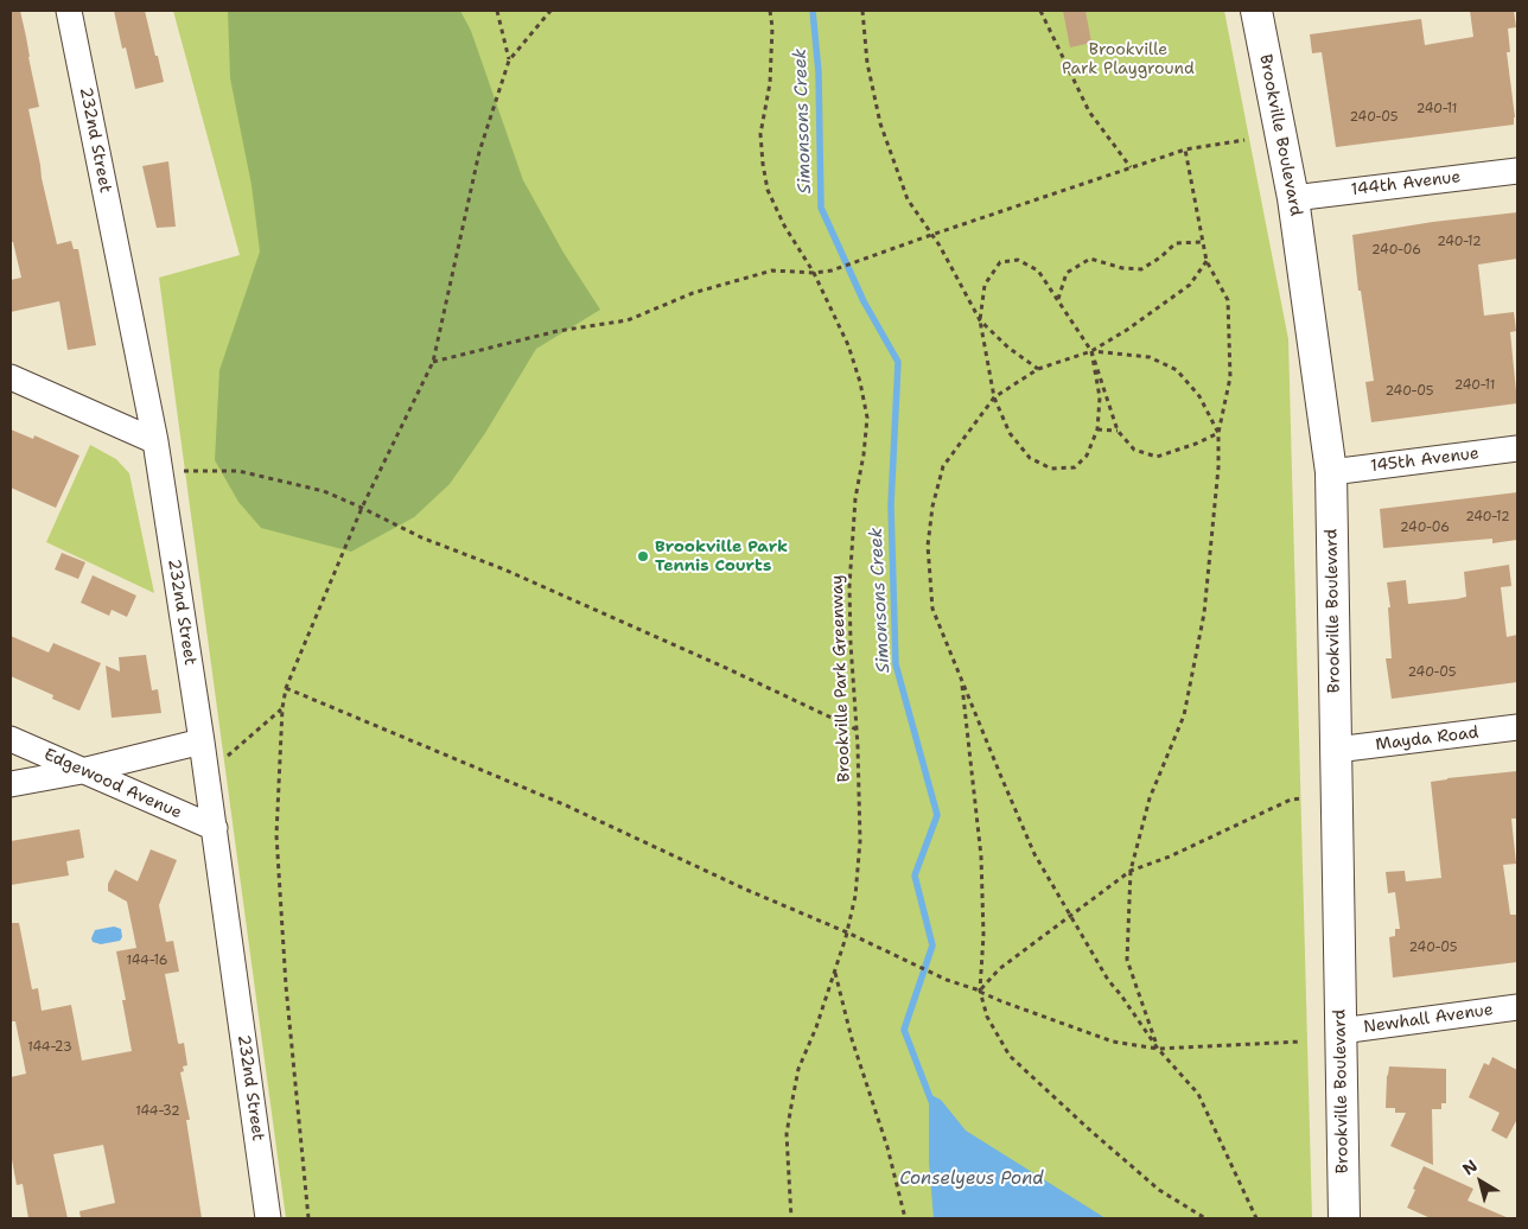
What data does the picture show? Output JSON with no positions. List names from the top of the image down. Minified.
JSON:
{"streets":{"street":["Brookville Boulevard","232nd Street","144th Avenue","145th Avenue","Mayda Road","Edgewood Avenue","Newhall Avenue"],"path":["Brookville Park Greenway"]},"crossings":[["Brookville Boulevard","144th Avenue"],["Brookville Boulevard","145th Avenue"],["Brookville Boulevard","Mayda Road"],["Brookville Boulevard","Newhall Avenue"],["232nd Street","Edgewood Avenue"]],"water":["Simonsons Creek","Conselyeus Pond"],"parks":["Brookville Park Playground"],"places":["Brookville Park Tennis Courts"],"house_numbers":["240-11","240-05","240-12","240-06","240-11","240-05","240-12","240-06","240-05","240-05","144-16","144-23","144-32"],"north":"top left"}
